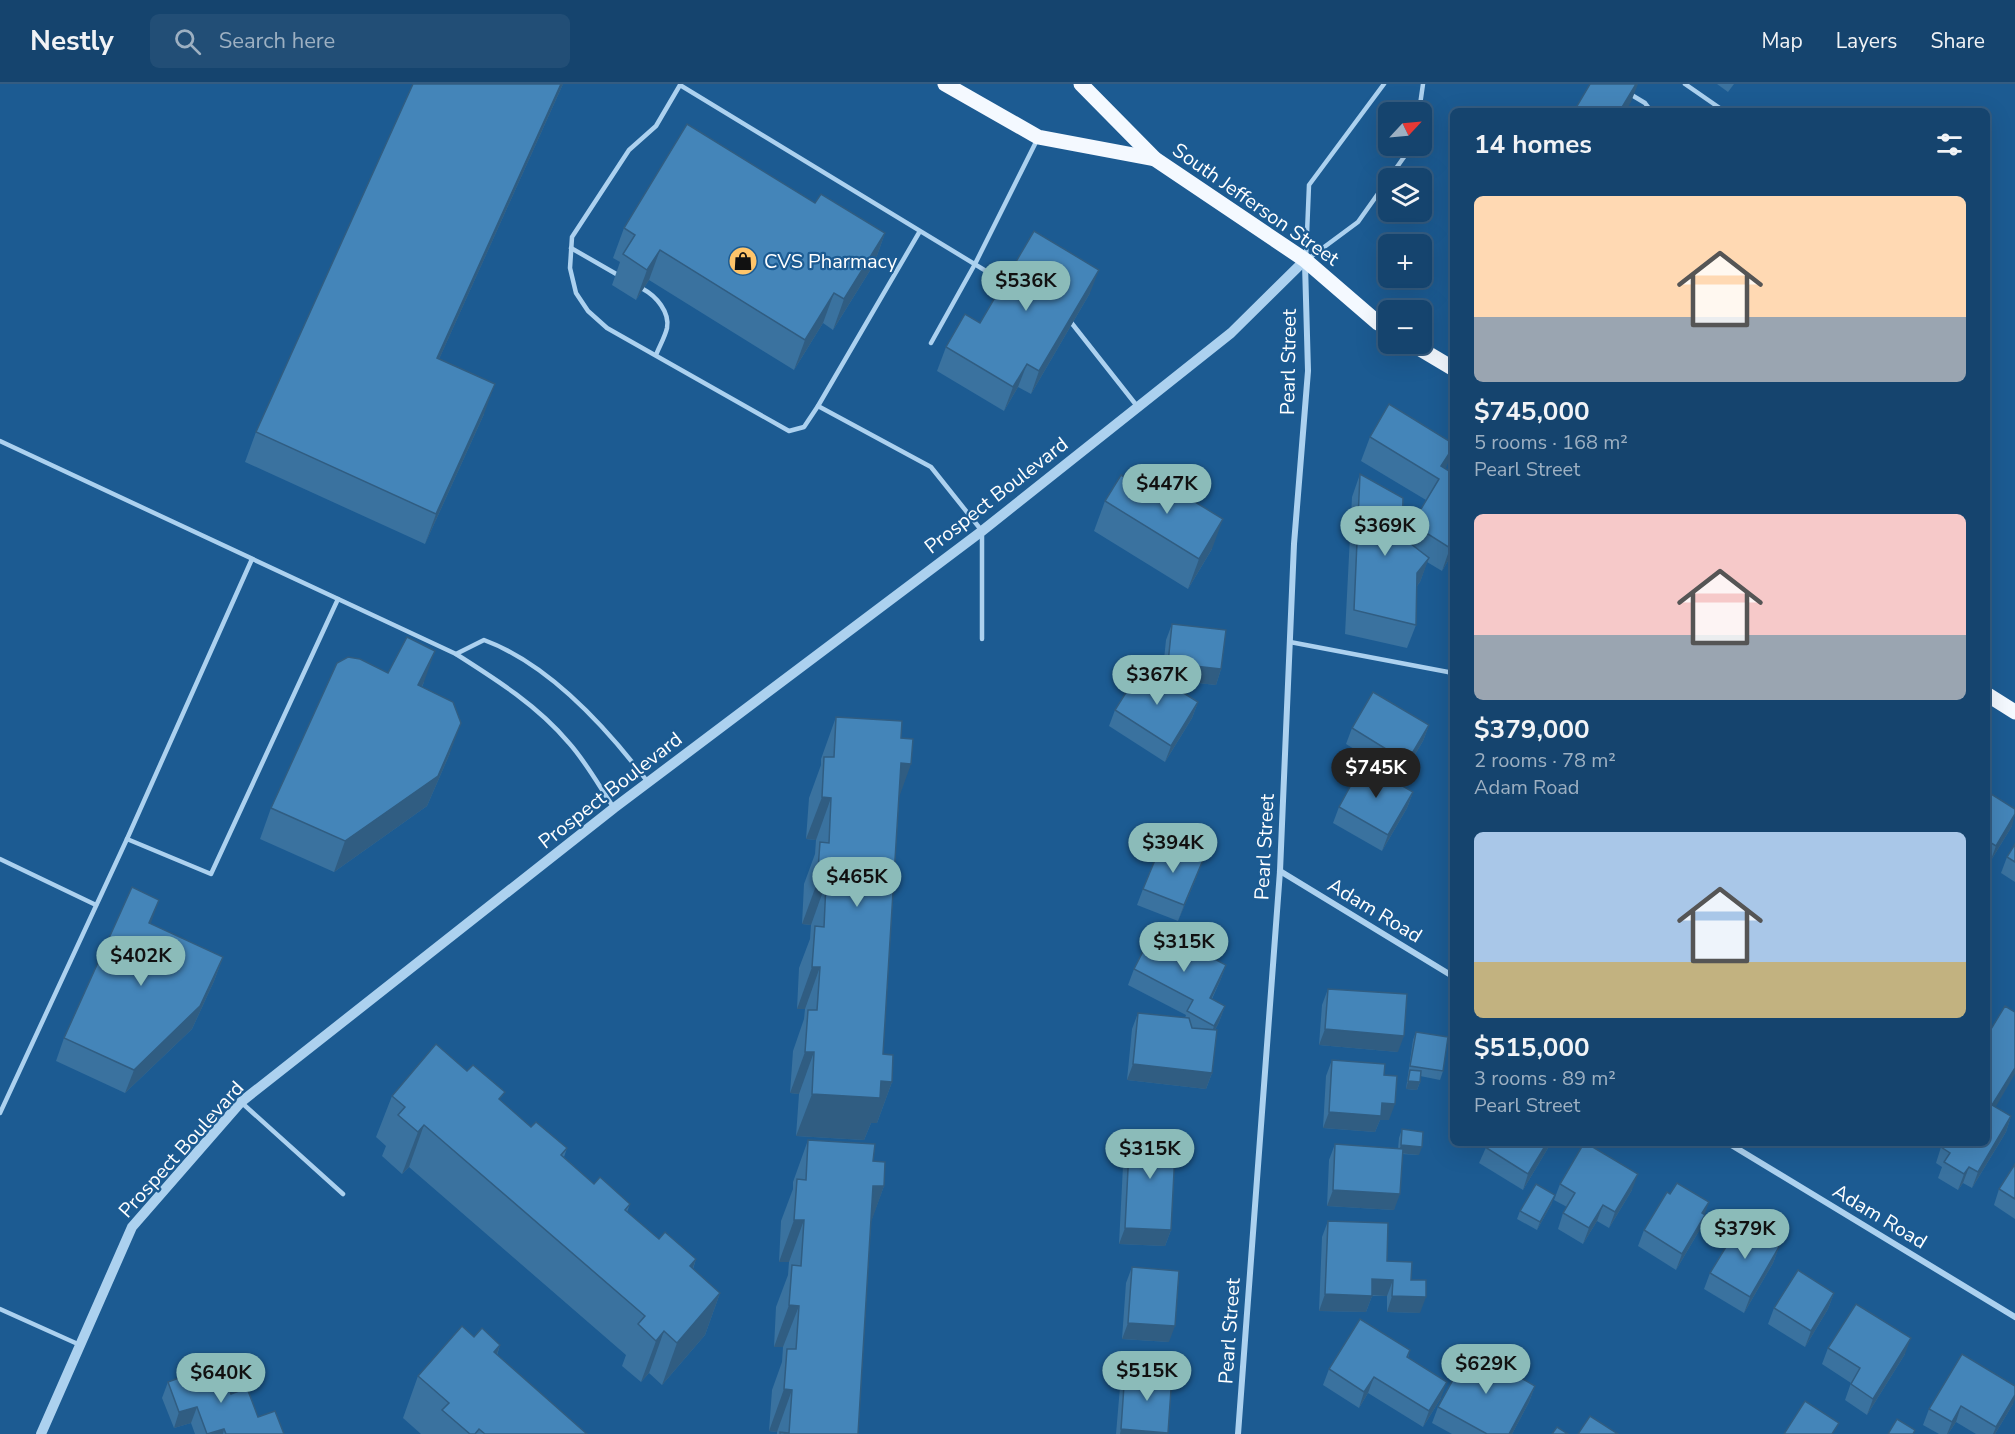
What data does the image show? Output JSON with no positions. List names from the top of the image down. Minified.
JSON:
{"streets":{"main road":["South Jefferson Street"],"street":["Pearl Street","Prospect Boulevard","Adam Road"]},"crossings":[["South Jefferson Street","Pearl Street"],["South Jefferson Street","Prospect Boulevard"],["Pearl Street","Prospect Boulevard"],["Pearl Street","Adam Road"]],"places":{"shop":["CVS Pharmacy"]},"north":"top right","page":{"header":"Nestly","search":"Search here","nav":["Map","Layers","Share"],"map_buttons":["+","−"],"heading":"14 homes","list":[{"name":"$745,000","note":"5 rooms · 168 m² · Pearl Street"},{"name":"$379,000","note":"2 rooms · 78 m² · Adam Road"},{"name":"$515,000","note":"3 rooms · 89 m² · Pearl Street"}],"price":["$536K","$447K","$369K","$367K","$745K","$394K","$465K","$315K","$402K","$315K","$379K","$629K","$515K","$640K"]}}
